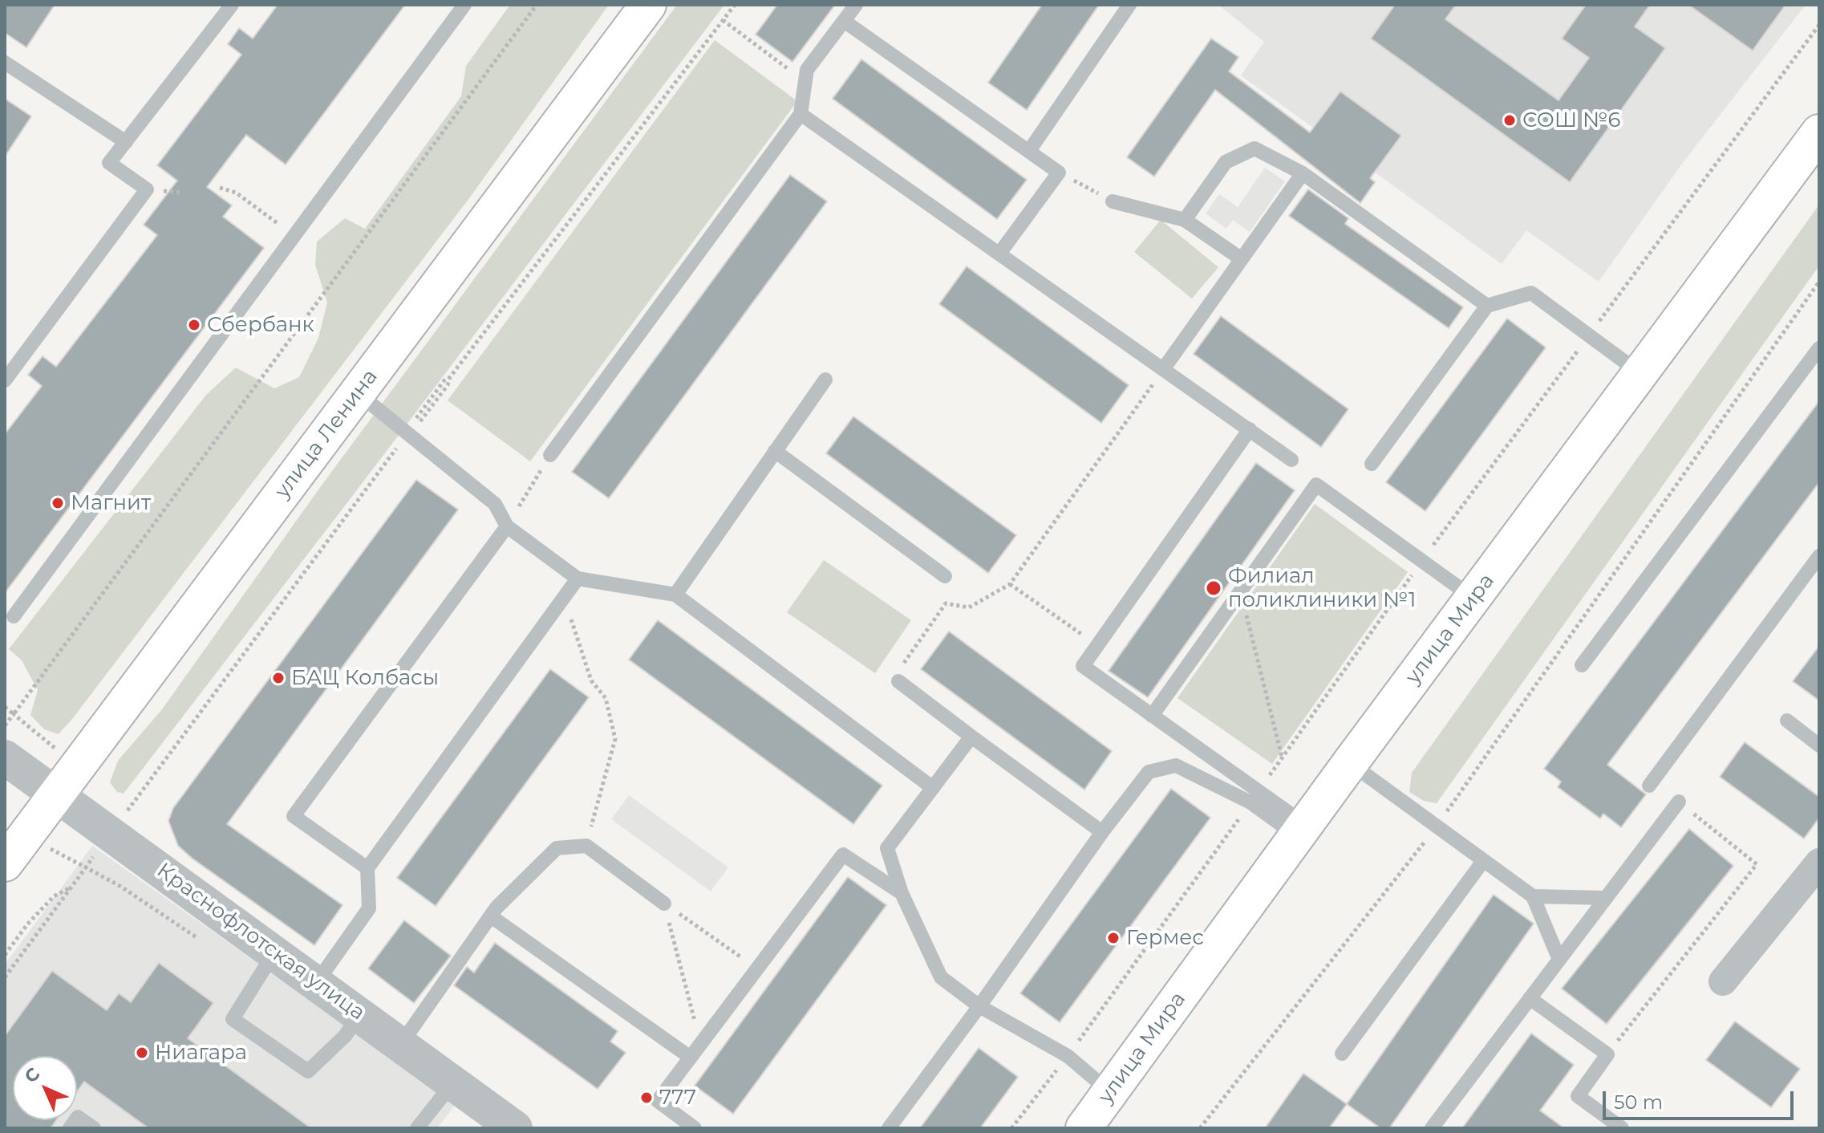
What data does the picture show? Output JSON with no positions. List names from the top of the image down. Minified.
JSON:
{"streets":{"main road":["улица Ленина","улица Мира"],"street":["Краснофлотская улица"]},"crossings":[["улица Ленина","Краснофлотская улица"]],"places":["СОШ №6","Сбербанк","Магнит","Филиал поликлиники №1","БАЦ Колбасы","Гермес","Ниагара","777"],"scale_bar":"50 m","north":"top left"}
